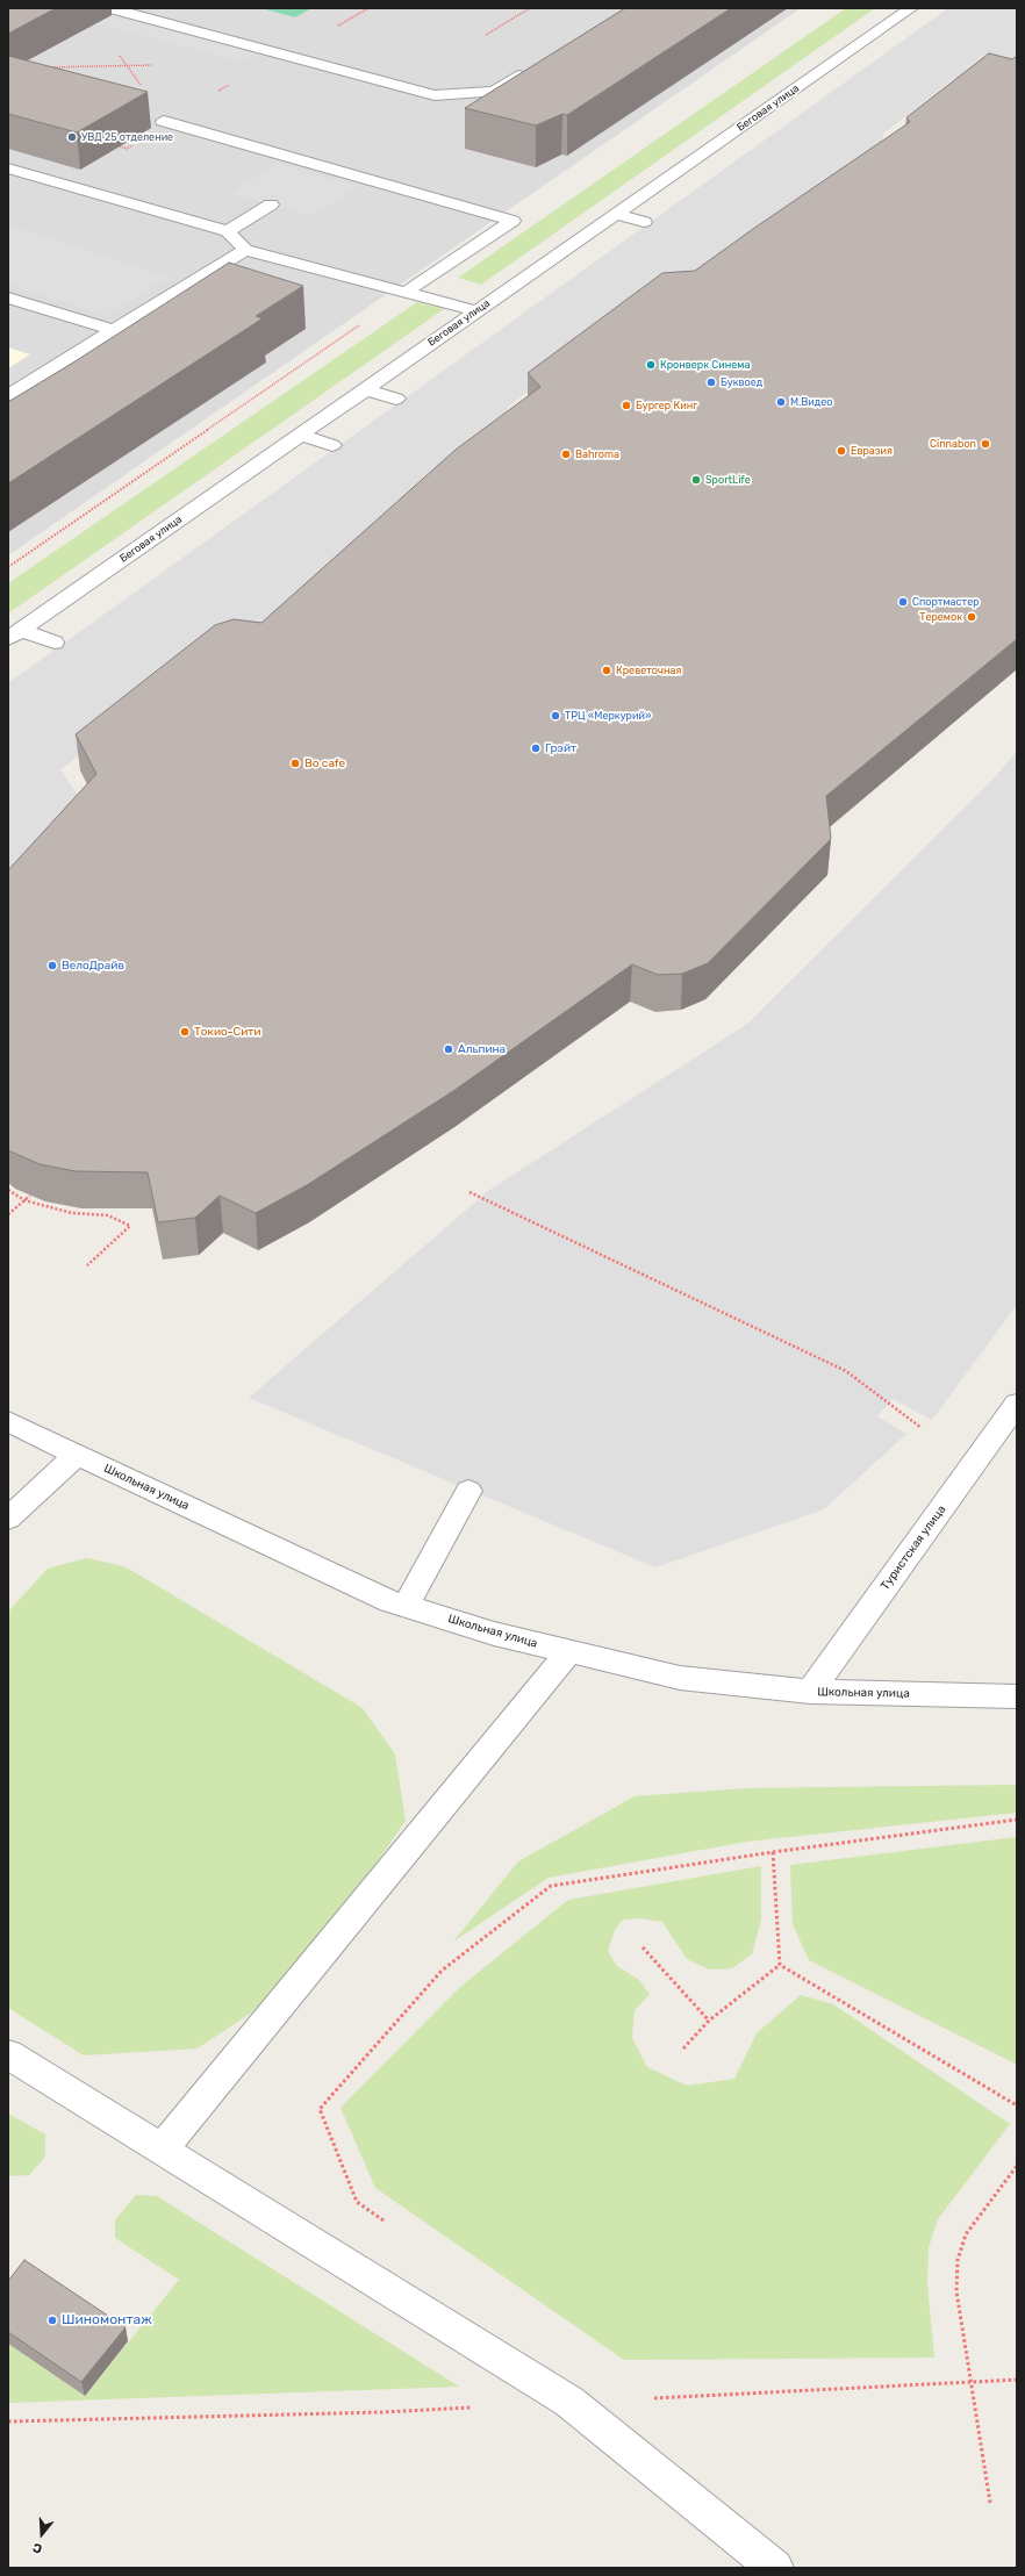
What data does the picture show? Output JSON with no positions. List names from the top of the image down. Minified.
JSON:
{"streets":{"street":["Беговая улица","Школьная улица","Туристская улица"]},"crossings":[["Школьная улица","Туристская улица"]],"places":["УВД 25 отделение","Кронверк Синема","Буквоед","М.Видео","Бургер Кинг","Cinnabon","Евразия","Bahroma","SportLife","Спортмастер","Теремок","Креветочная","ТРЦ «Меркурий»","Грэйт","Bo cafe","ВелоДрайв","Токио-Сити","Альпина","Шиномонтаж"],"north":"bottom"}
